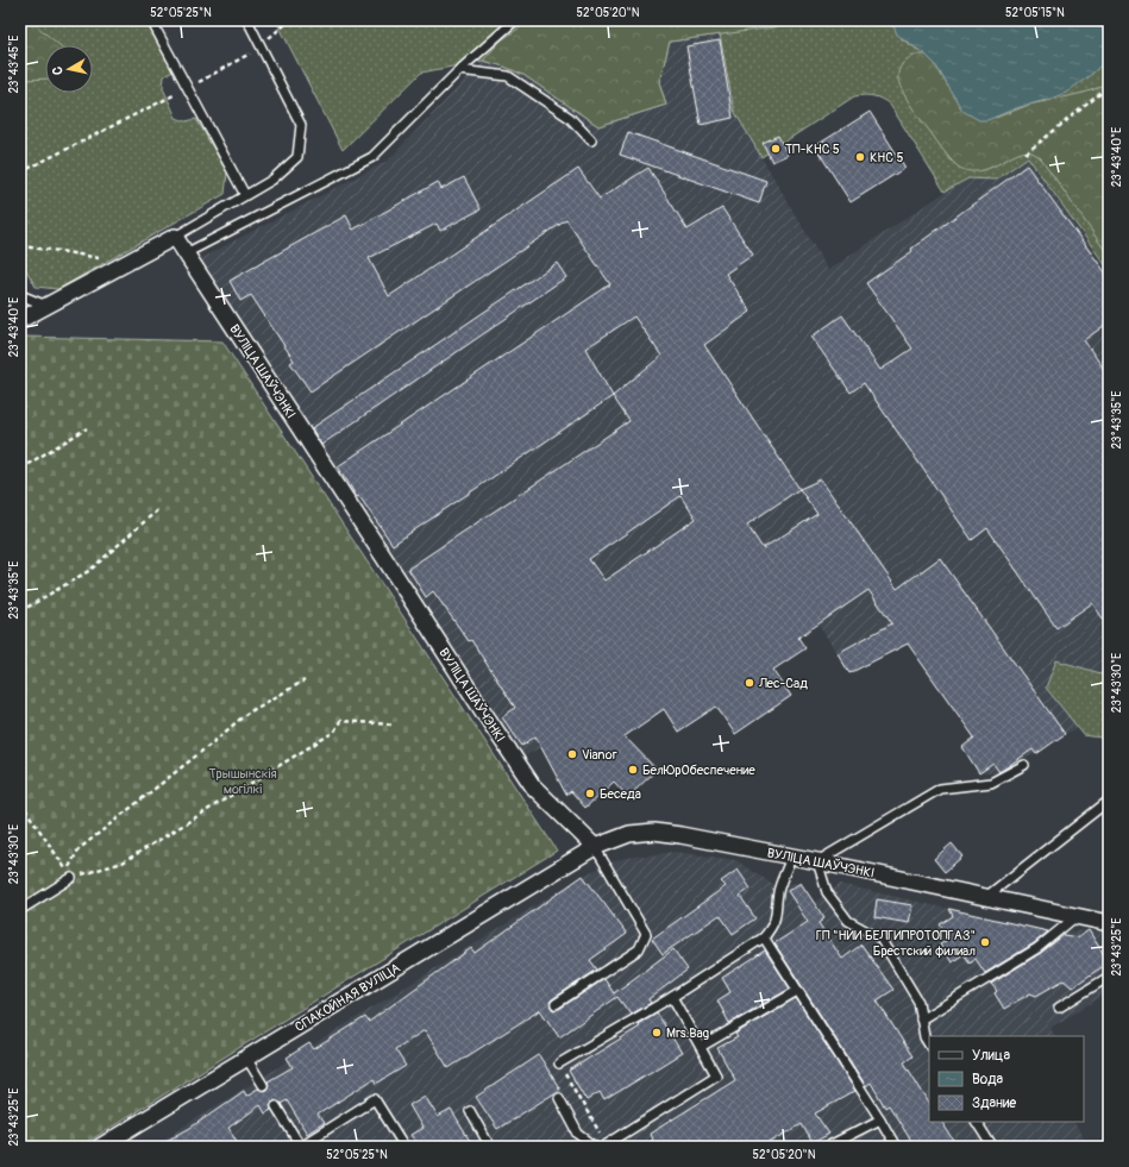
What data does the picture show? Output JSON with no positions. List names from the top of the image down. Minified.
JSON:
{"streets":{"street":["ВУЛІЦА ШАЎЧЭНКІ","СПАКОЙНАЯ ВУЛІЦА"]},"crossings":[["ВУЛІЦА ШАЎЧЭНКІ","СПАКОЙНАЯ ВУЛІЦА"]],"parks":["Трышынскія могілкі"],"places":["ТП-КНС 5","КНС 5","Лес-Сад","Vianor","БелЮрОбеспечение","Беседа","ГП \"НИИ БЕЛГИПРОТОПГАЗ\" Брестский филиал","Mrs.Bag"],"legend":["Улица","Вода","Здание"],"north":"left","coordinates":["52°05'25\"N","52°05'20\"N","52°05'15\"N","23°43'45\"E","23°43'40\"E","23°43'35\"E","23°43'30\"E","23°43'25\"E"]}
